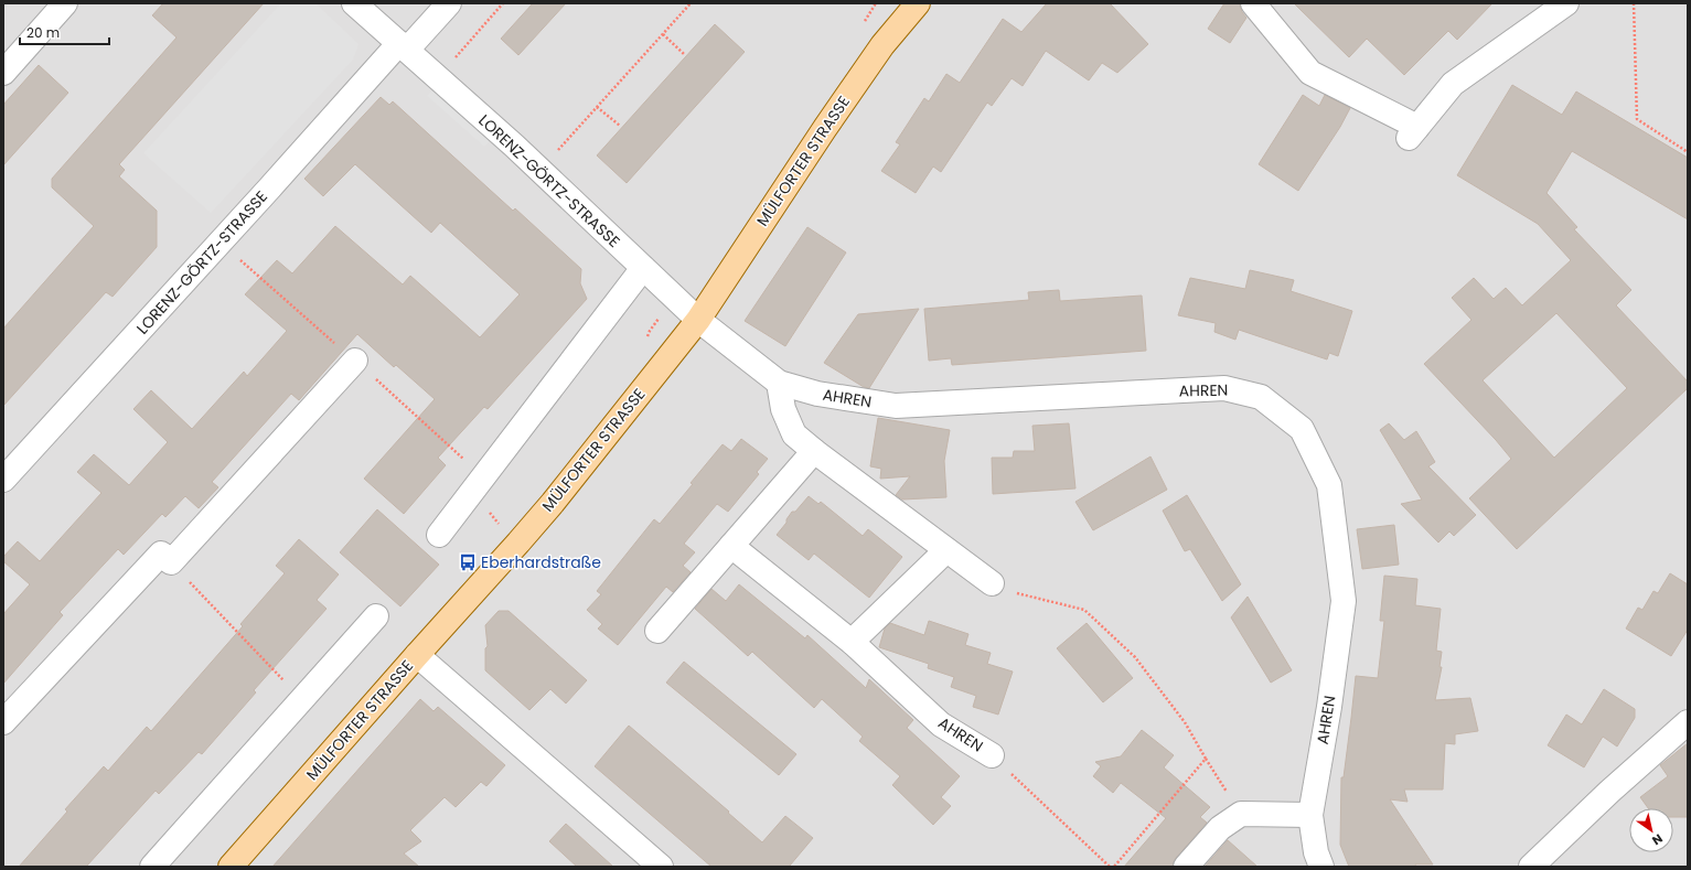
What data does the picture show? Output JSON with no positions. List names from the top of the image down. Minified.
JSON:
{"streets":{"main road":["MÜLFORTER STRASSE"],"street":["LORENZ-GÖRTZ-STRASSE","AHREN"]},"crossings":[["MÜLFORTER STRASSE","LORENZ-GÖRTZ-STRASSE"],["MÜLFORTER STRASSE","AHREN"],["LORENZ-GÖRTZ-STRASSE","AHREN"]],"places":{"bus stop":["Eberhardstraße"]},"scale_bar":"20 m","north":"bottom right"}
